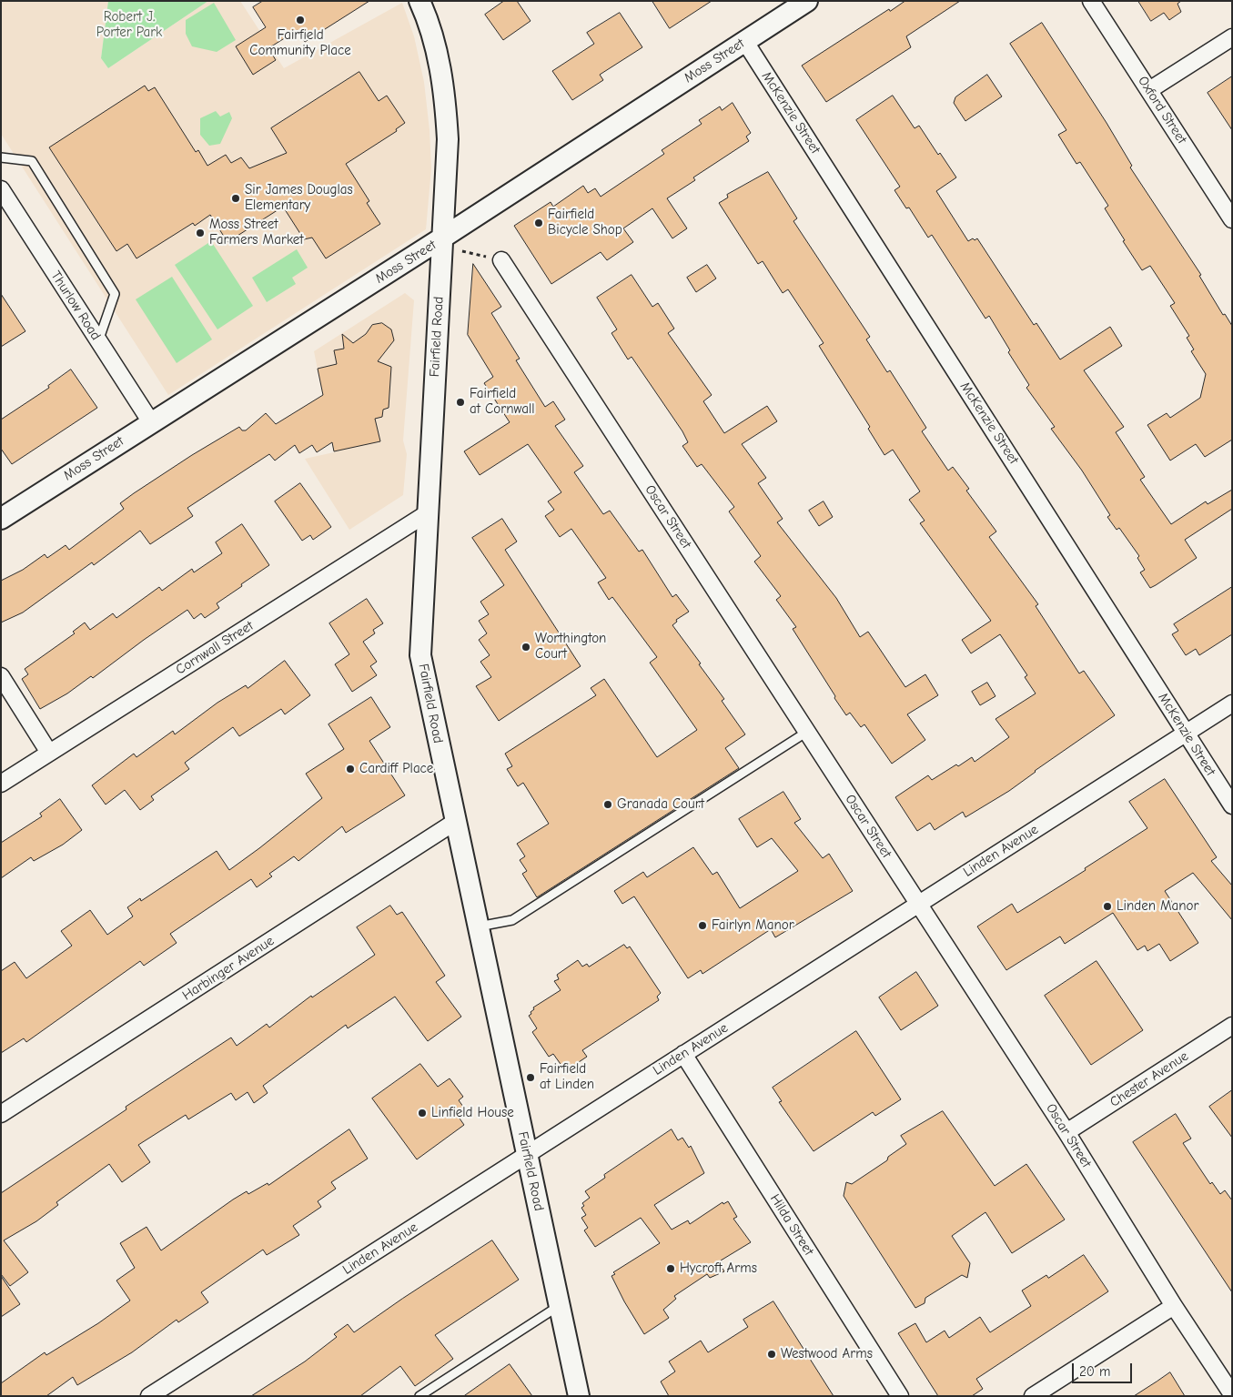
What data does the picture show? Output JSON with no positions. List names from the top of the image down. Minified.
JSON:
{"streets":{"street":["Moss Street","Oxford Street","McKenzie Street","Thurlow Road","Fairfield Road","Oscar Street","Cornwall Street","Linden Avenue","Harbinger Avenue","Chester Avenue","Hilda Street"]},"crossings":[["Moss Street","McKenzie Street"],["Moss Street","Thurlow Road"],["Moss Street","Fairfield Road"],["McKenzie Street","Linden Avenue"],["Fairfield Road","Cornwall Street"],["Fairfield Road","Linden Avenue"],["Fairfield Road","Harbinger Avenue"],["Oscar Street","Linden Avenue"],["Oscar Street","Chester Avenue"],["Linden Avenue","Hilda Street"]],"parks":["Robert J. Porter Park"],"places":["Fairfield Community Place","Sir James Douglas Elementary","Fairfield Bicycle Shop","Moss Street Farmers Market","Fairfield at Cornwall","Worthington Court","Cardiff Place","Granada Court","Linden Manor","Fairlyn Manor","Fairfield at Linden","Linfield House","Hycroft Arms","Westwood Arms"],"scale_bar":"20 m"}
